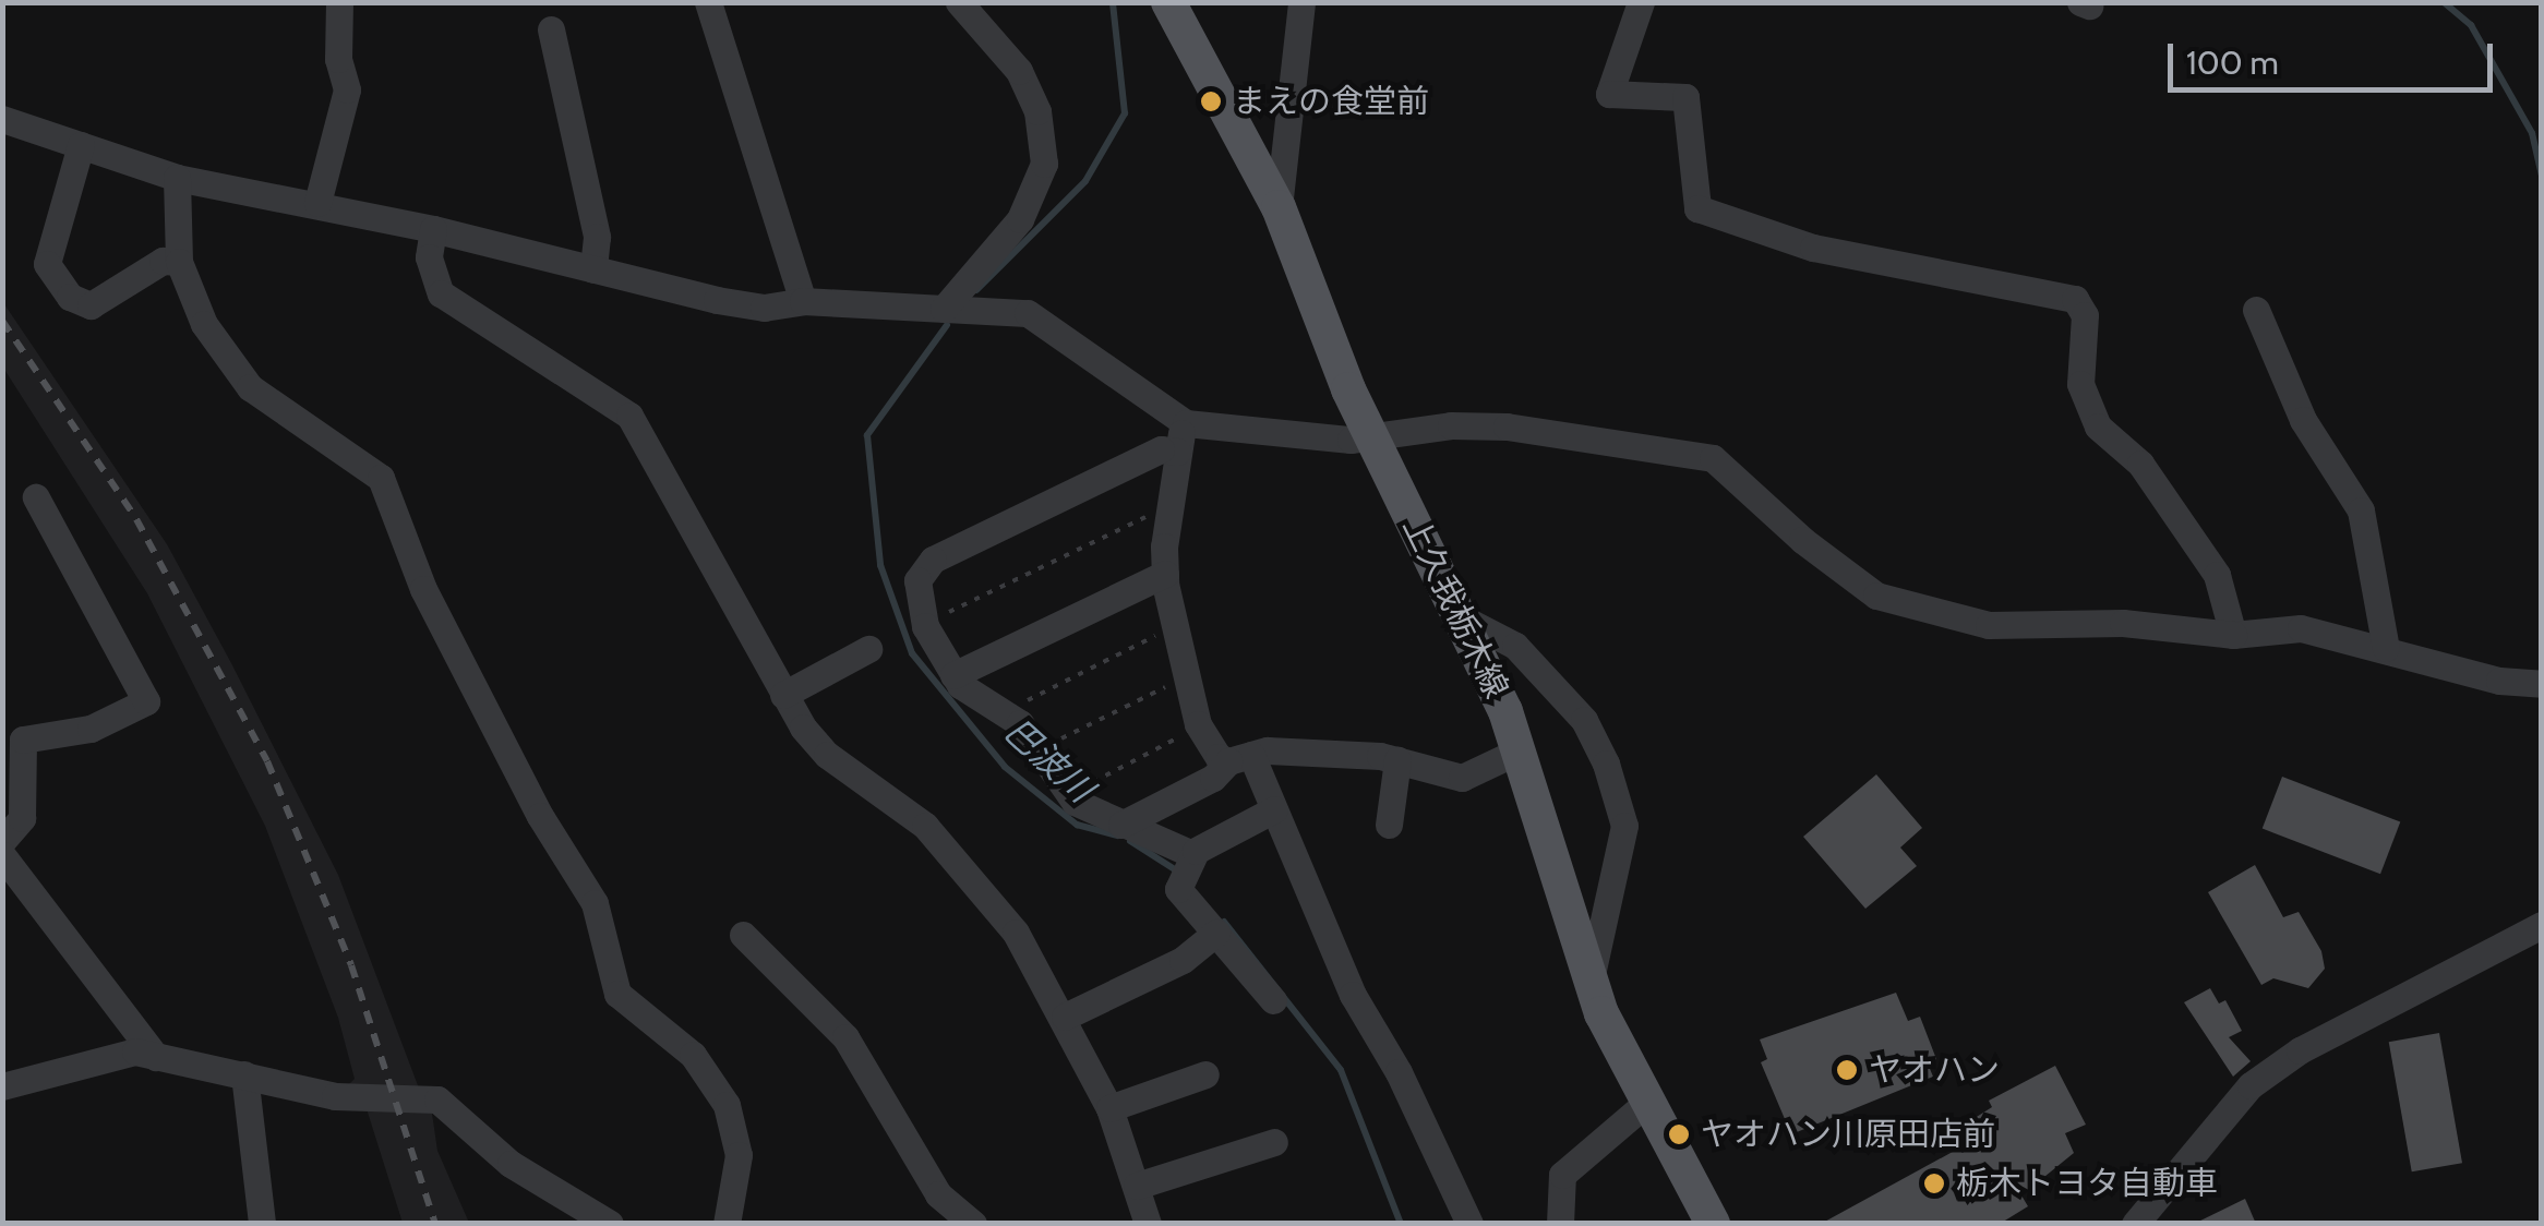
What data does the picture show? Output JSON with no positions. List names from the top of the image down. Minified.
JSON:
{"streets":{"main road":["上久我栃木線"]},"water":["巴波川"],"places":["まえの食堂前","ヤオハン","ヤオハン川原田店前","栃木トヨタ自動車"],"scale_bar":"100 m"}
